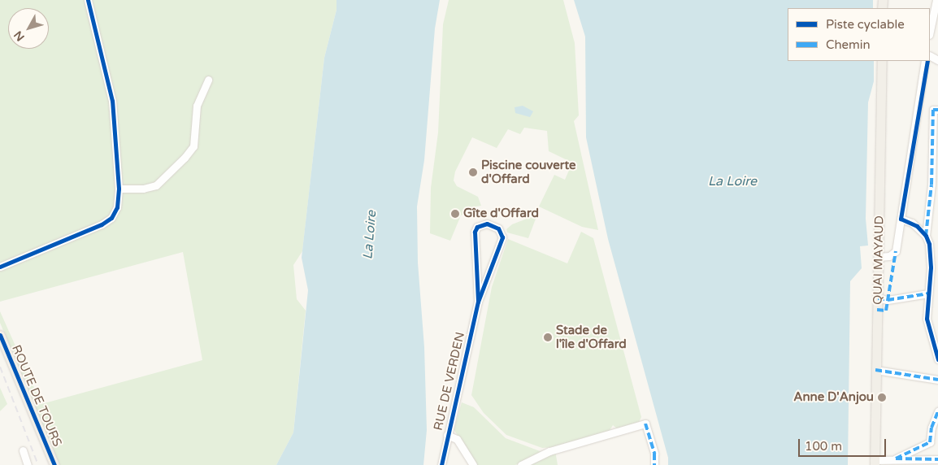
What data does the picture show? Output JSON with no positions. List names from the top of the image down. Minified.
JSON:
{"streets":{"main road":["QUAI MAYAUD","ROUTE DE TOURS"],"street":["RUE DE VERDEN"]},"water":["La Loire"],"places":["Piscine couverte d'Offard","Gîte d'Offard","Stade de l'île d'Offard","Anne D'Anjou"],"legend":["Piste cyclable","Chemin"],"scale_bar":"100 m","north":"bottom left"}
